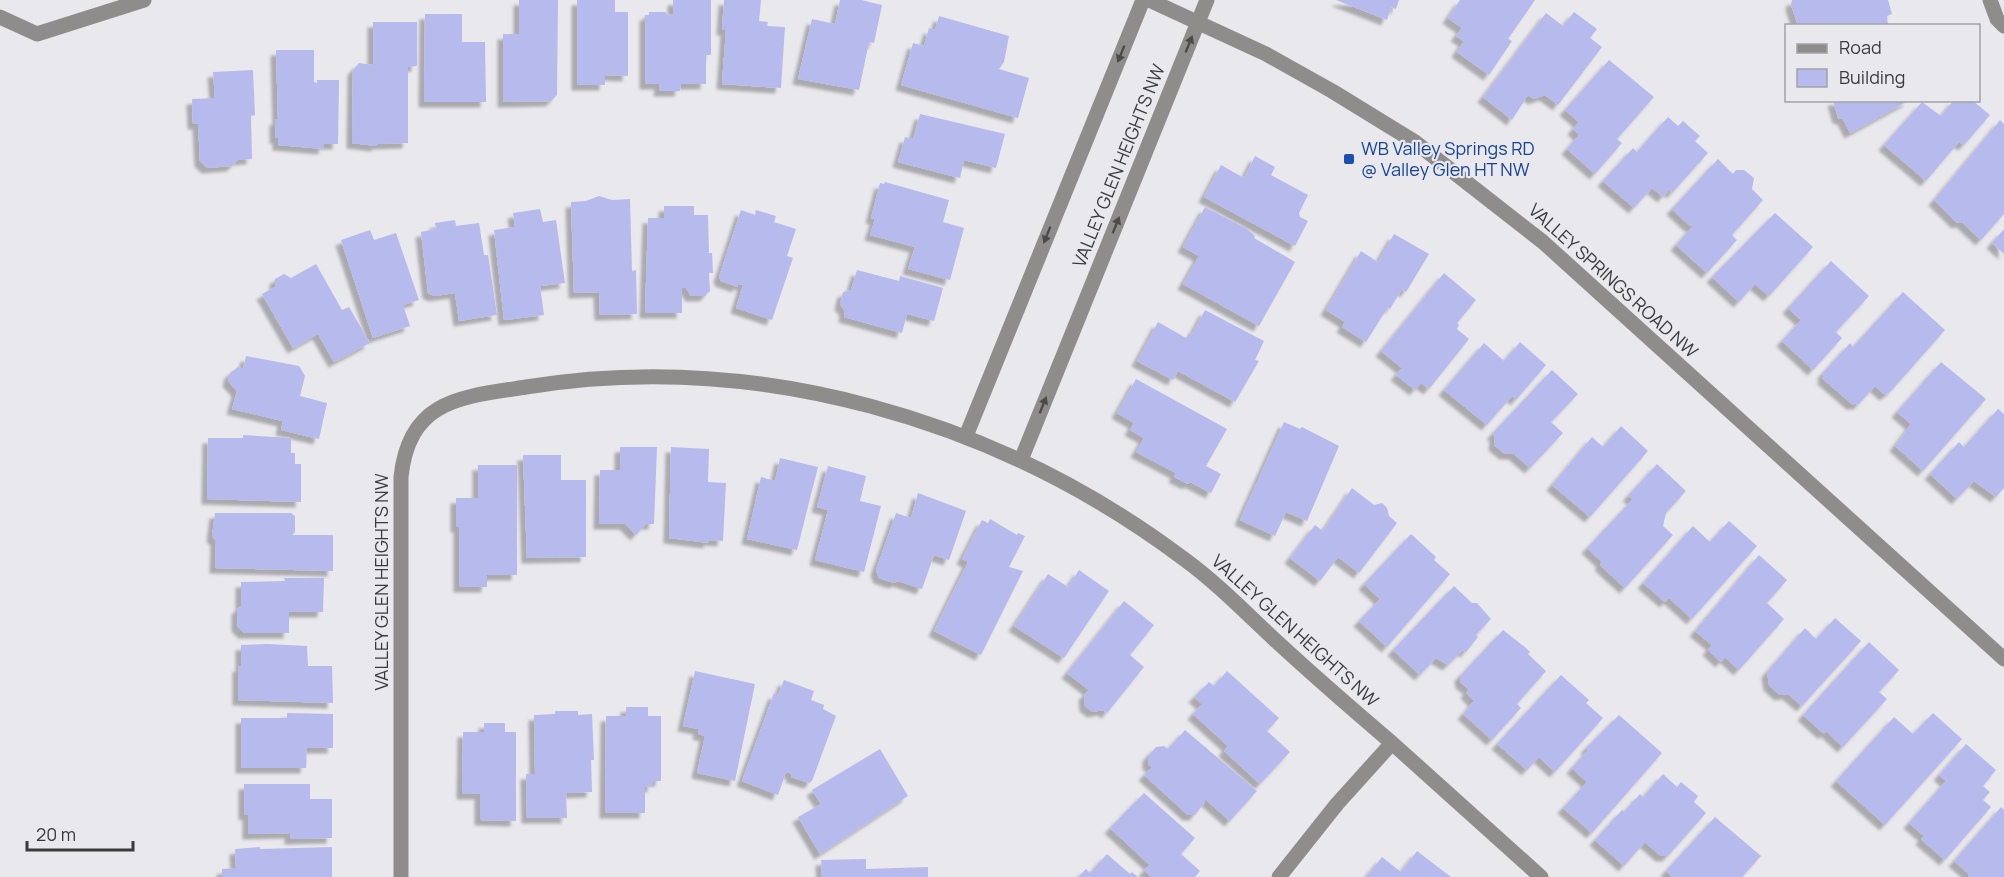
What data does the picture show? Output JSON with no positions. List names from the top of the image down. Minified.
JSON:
{"streets":{"street":["VALLEY GLEN HEIGHTS NW","VALLEY SPRINGS ROAD NW"]},"crossings":[["VALLEY GLEN HEIGHTS NW","VALLEY SPRINGS ROAD NW"]],"places":{"transit":["WB Valley Springs RD @ Valley Glen HT NW"]},"legend":["Road","Building"],"scale_bar":"20 m"}
